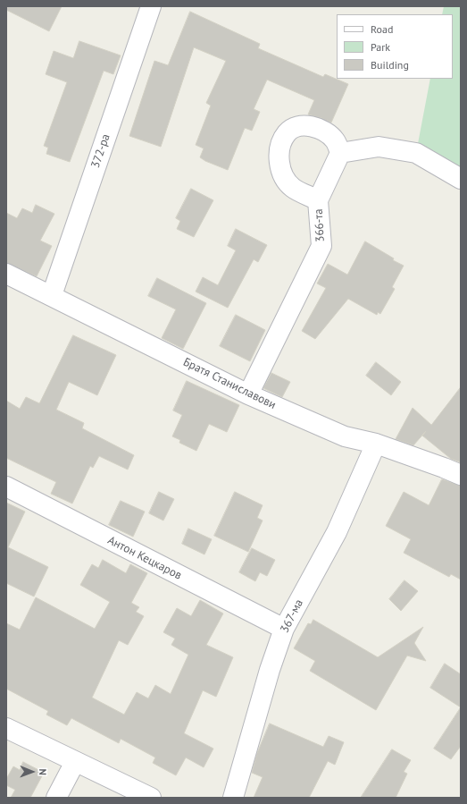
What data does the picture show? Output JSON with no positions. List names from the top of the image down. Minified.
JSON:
{"streets":{"street":["372-ра","366-та","Братя Станиславови","Антон Кецкаров","367-ма"]},"crossings":[["372-ра","Братя Станиславови"],["366-та","Братя Станиславови"],["Братя Станиславови","367-ма"],["Антон Кецкаров","367-ма"]],"legend":["Road","Park","Building"],"north":"right"}
